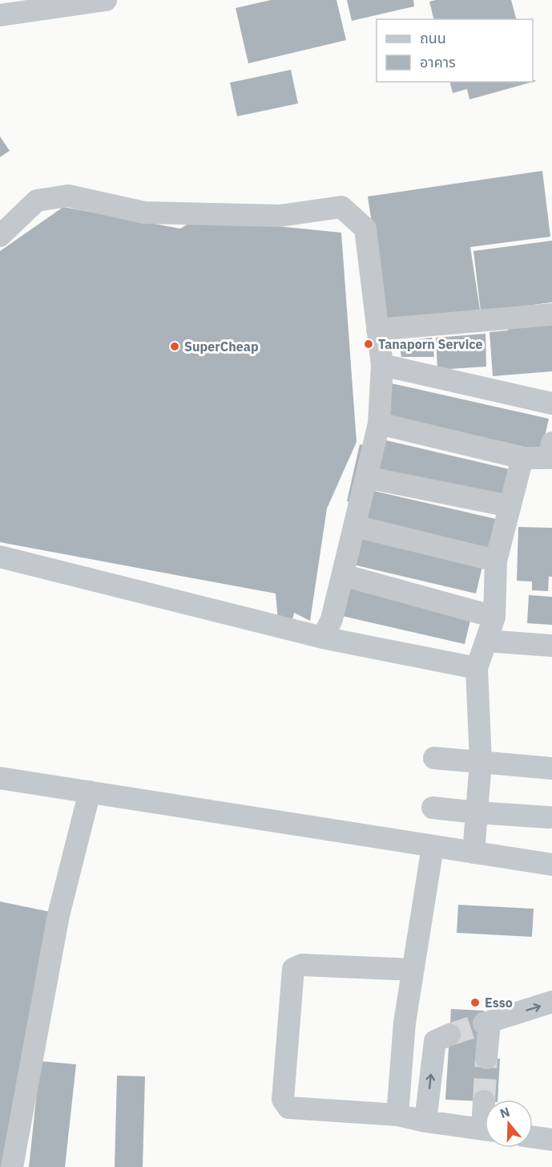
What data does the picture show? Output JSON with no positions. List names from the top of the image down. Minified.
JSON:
{"places":["Tanaporn Service","SuperCheap","Esso"],"legend":["ถนน","อาคาร"],"north":"top"}
